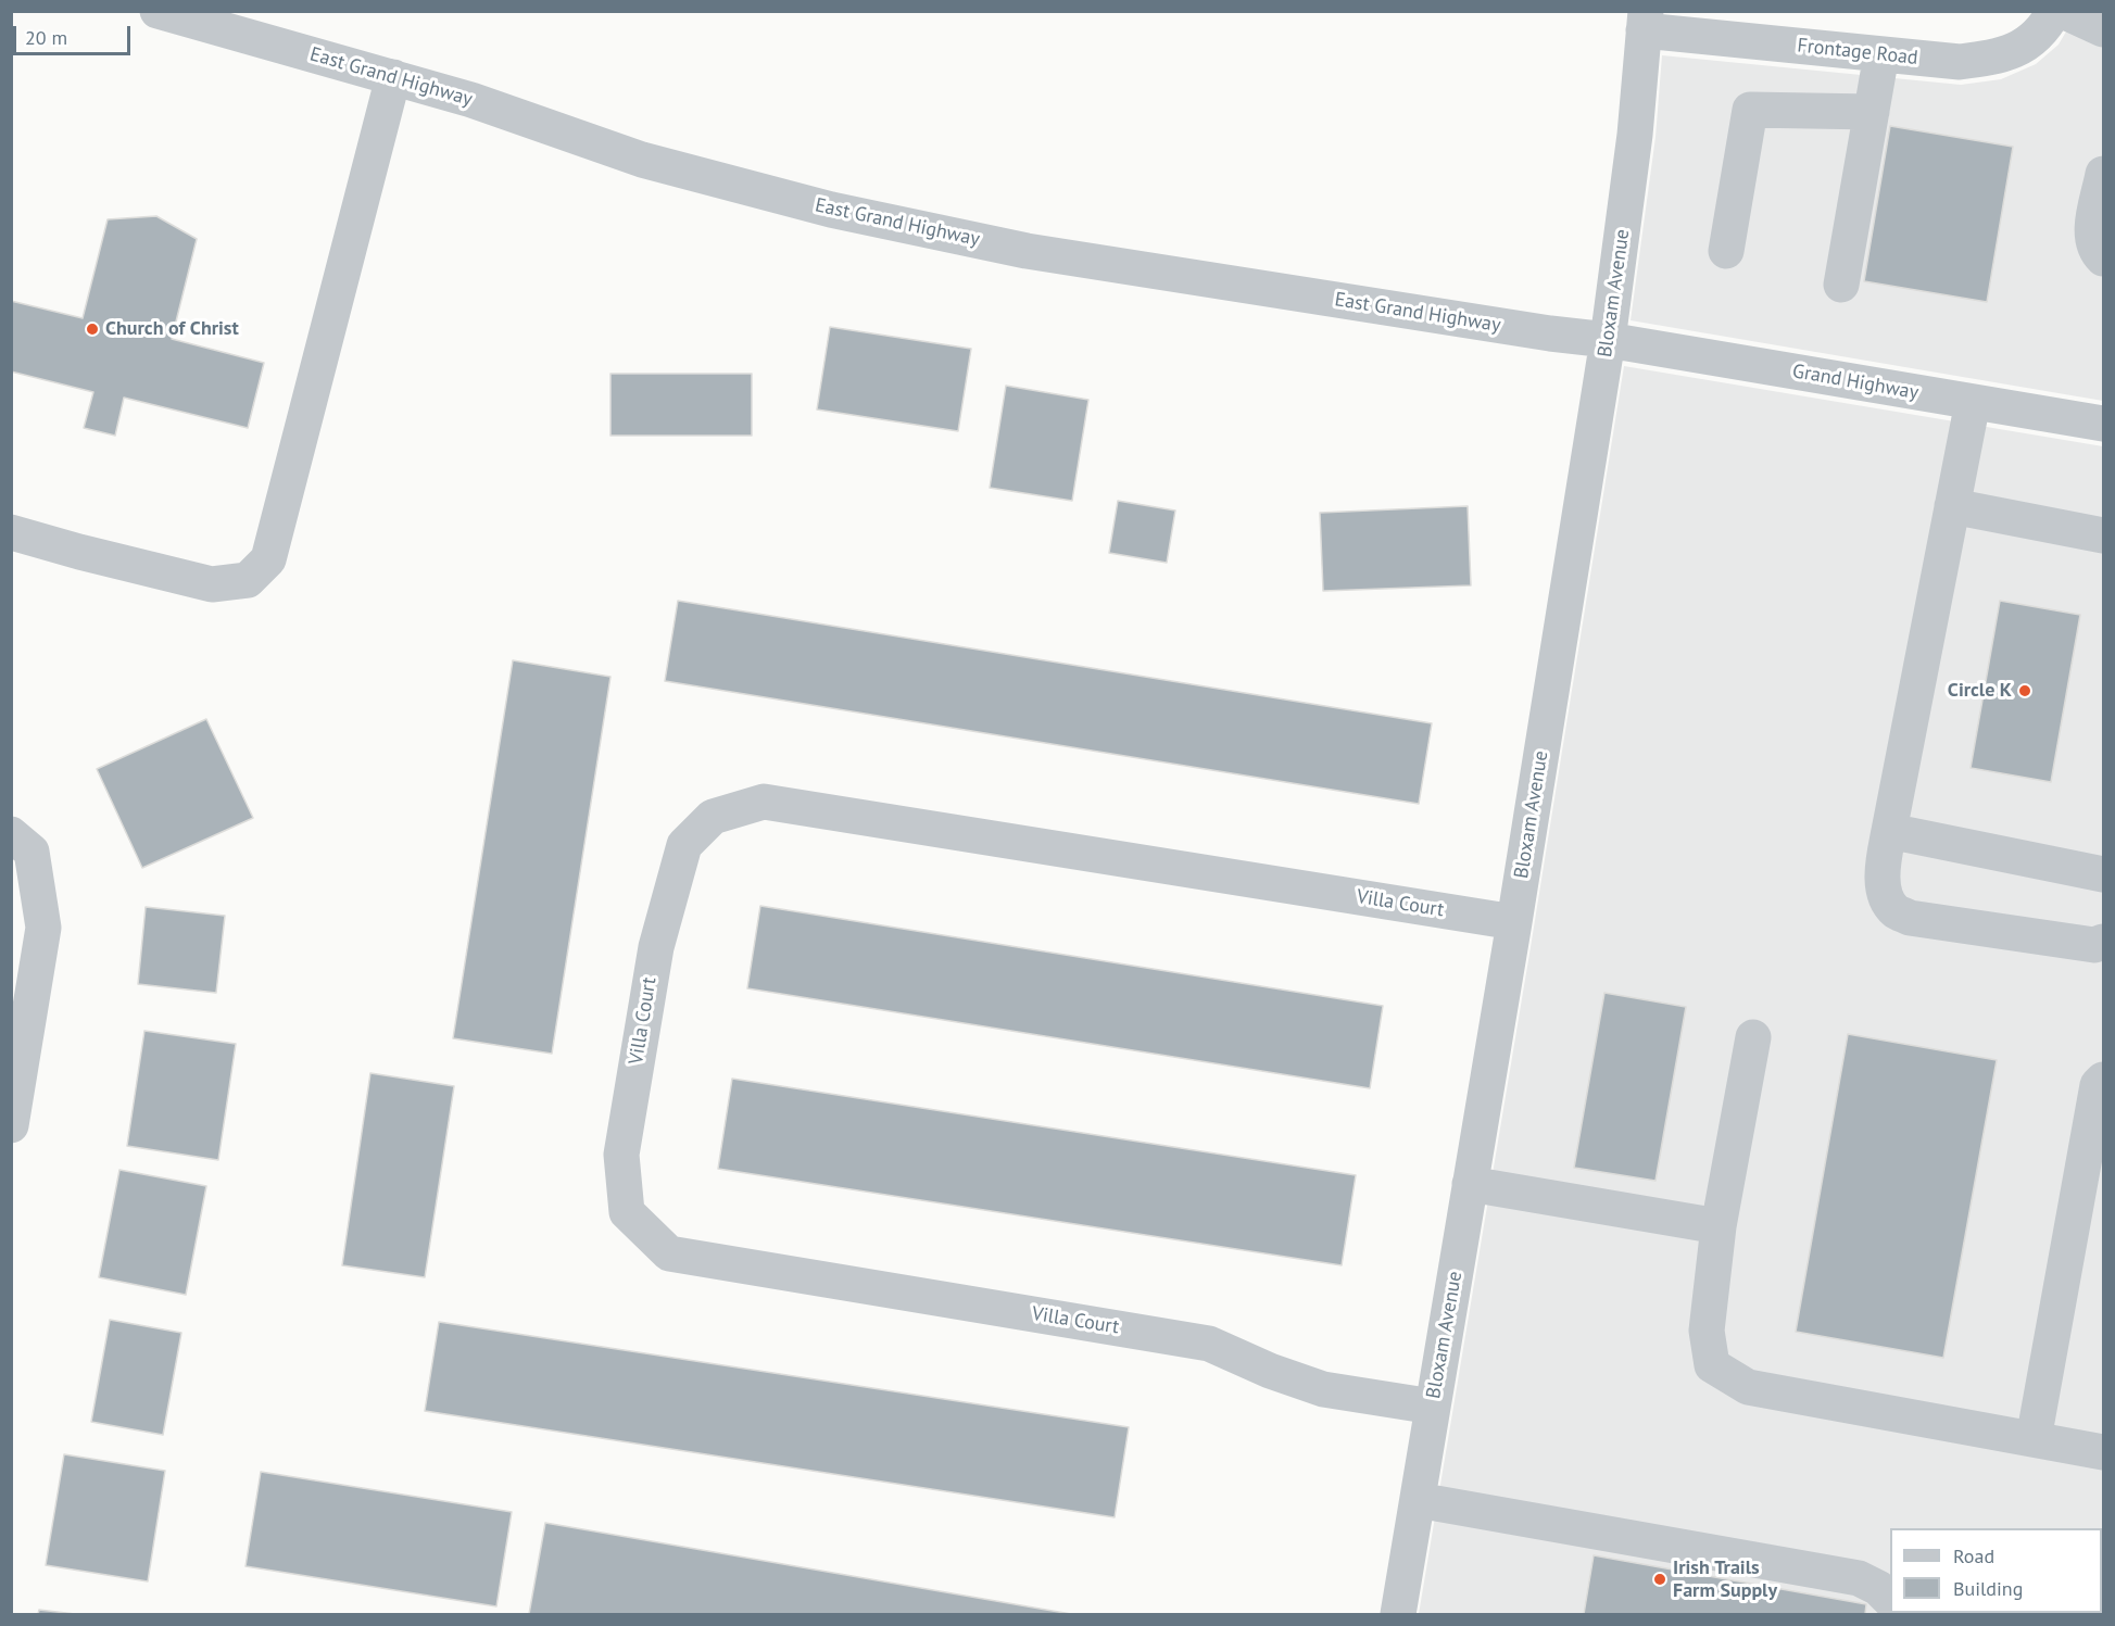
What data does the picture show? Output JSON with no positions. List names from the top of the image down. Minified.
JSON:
{"streets":{"street":["Frontage Road","East Grand Highway","Bloxam Avenue","Grand Highway","Villa Court"]},"crossings":[["Frontage Road","Bloxam Avenue"],["East Grand Highway","Bloxam Avenue"],["East Grand Highway","Grand Highway"],["Bloxam Avenue","Grand Highway"],["Bloxam Avenue","Villa Court"]],"places":["Church of Christ","Circle K","Irish Trails Farm Supply"],"legend":["Road","Building"],"scale_bar":"20 m"}
